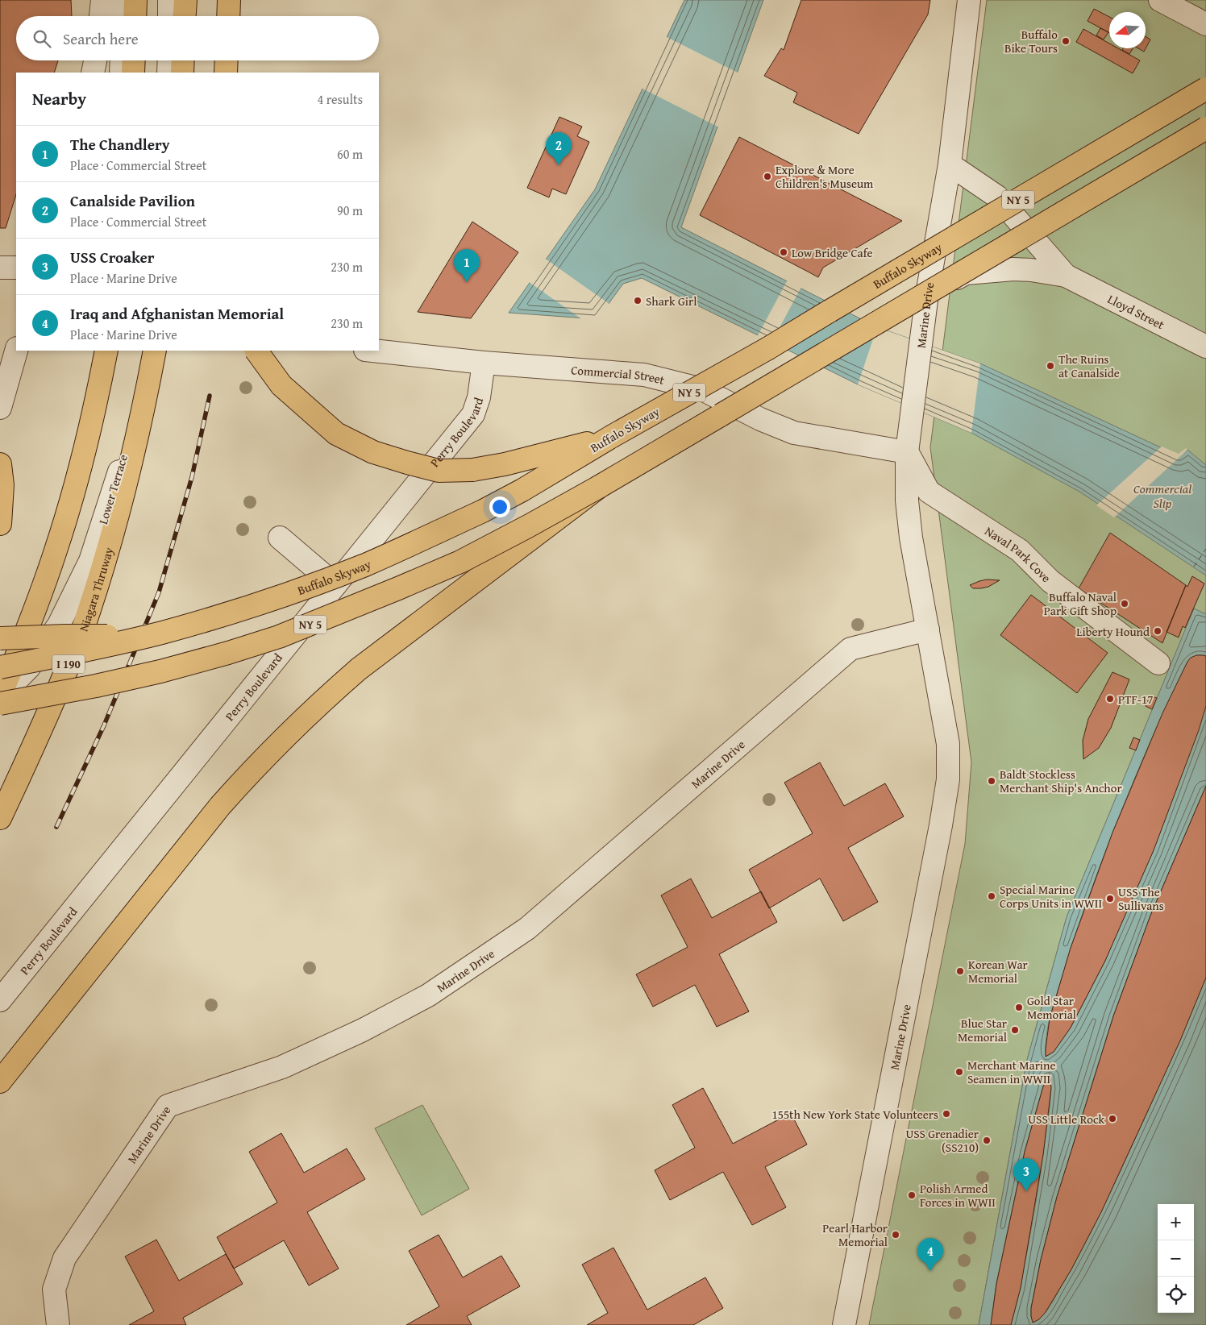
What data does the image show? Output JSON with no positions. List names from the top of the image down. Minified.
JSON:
{"streets":{"highway":["NY 5","Buffalo Skyway","Niagara Thruway","I 190"],"street":["Lloyd Street","Marine Drive","Commercial Street","Perry Boulevard","Lower Terrace","Naval Park Cove"]},"crossings":[["Lloyd Street","Marine Drive"],["Marine Drive","Commercial Street"],["Marine Drive","Naval Park Cove"],["Commercial Street","Perry Boulevard"],["Commercial Street","Naval Park Cove"]],"water":["Commercial Slip"],"places":["Buffalo Bike Tours","Explore & More Children's Museum","Low Bridge Cafe","Shark Girl","The Ruins at Canalside","Buffalo Naval Park Gift Shop","Liberty Hound","PTF-17","Baldt Stockless Merchant Ship's Anchor","Special Marine Corps Units in WWII","USS The Sullivans","Korean War Memorial","Gold Star Memorial","Blue Star Memorial","Merchant Marine Seamen in WWII","155th New York State Volunteers","USS Little Rock","USS Grenadier (SS210)","Polish Armed Forces in WWII","Pearl Harbor Memorial"],"north":"left","page":{"search":"Search here","heading":["Nearby","4 results"],"list":[{"mark":"1","name":"The Chandlery","note":"Place · Commercial Street","value":"60 m"},{"mark":"2","name":"Canalside Pavilion","note":"Place · Commercial Street","value":"90 m"},{"mark":"3","name":"USS Croaker","note":"Place · Marine Drive","value":"230 m"},{"mark":"4","name":"Iraq and Afghanistan Memorial","note":"Place · Marine Drive","value":"230 m"}],"pins":["2","1","3","4"],"map_buttons":["+","−"]}}
